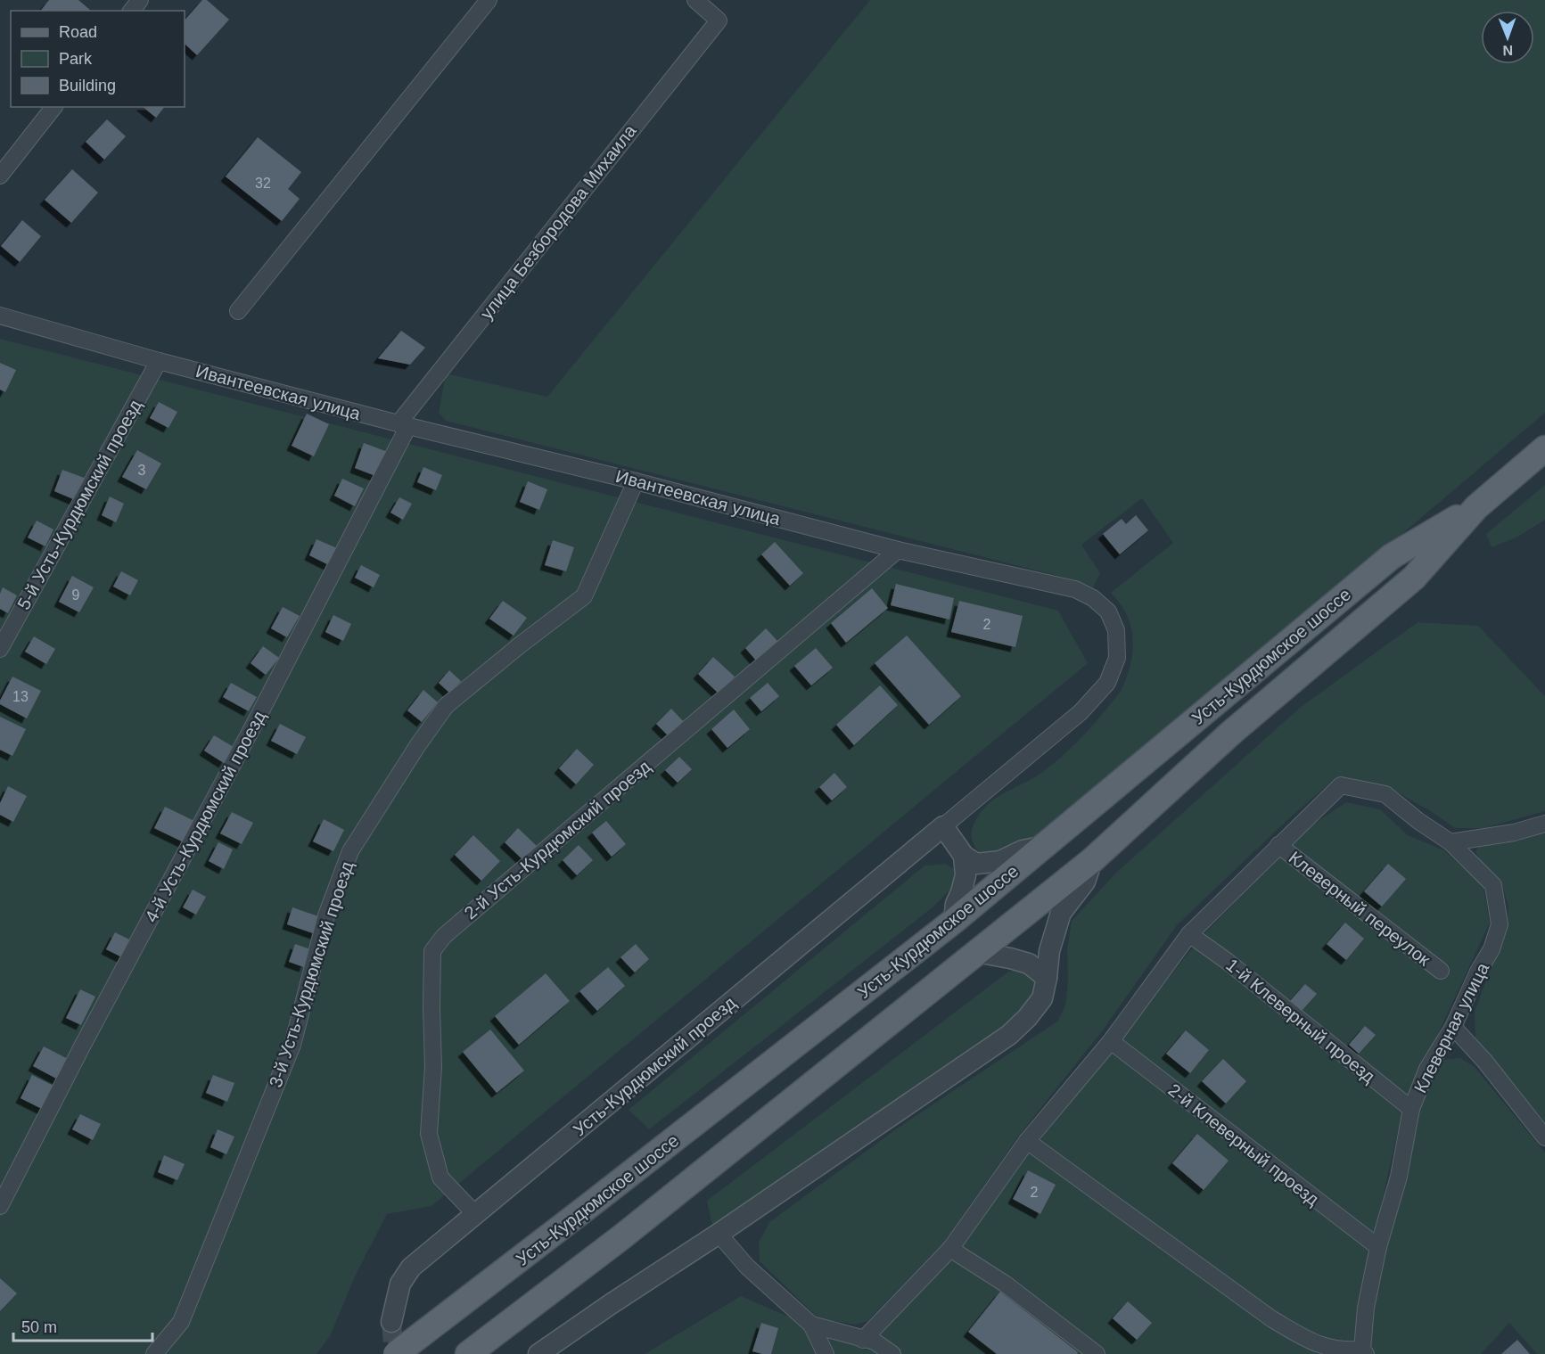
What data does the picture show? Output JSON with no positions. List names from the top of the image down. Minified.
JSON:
{"streets":{"main road":["Усть-Курдюмское шоссе"],"street":["улица Безбородова Михаила","Ивантеевская улица","5-й Усть-Курдюмский проезд","4-й Усть-Курдюмский проезд","2-й Усть-Курдюмский проезд","Клеверный переулок","3-й Усть-Курдюмский проезд","1-й Клеверный проезд","Клеверная улица","Усть-Курдюмский проезд","2-й Клеверный проезд"]},"crossings":[["улица Безбородова Михаила","Ивантеевская улица"],["улица Безбородова Михаила","4-й Усть-Курдюмский проезд"],["Ивантеевская улица","5-й Усть-Курдюмский проезд"],["Ивантеевская улица","4-й Усть-Курдюмский проезд"],["Ивантеевская улица","2-й Усть-Курдюмский проезд"],["Ивантеевская улица","3-й Усть-Курдюмский проезд"],["Ивантеевская улица","Усть-Курдюмский проезд"],["2-й Усть-Курдюмский проезд","Усть-Курдюмский проезд"],["Клеверный переулок","Клеверная улица"],["1-й Клеверный проезд","Клеверная улица"],["Клеверная улица","2-й Клеверный проезд"]],"house_numbers":["32","3","9","2","13","2"],"legend":["Road","Park","Building"],"scale_bar":"50 m","north":"bottom"}
